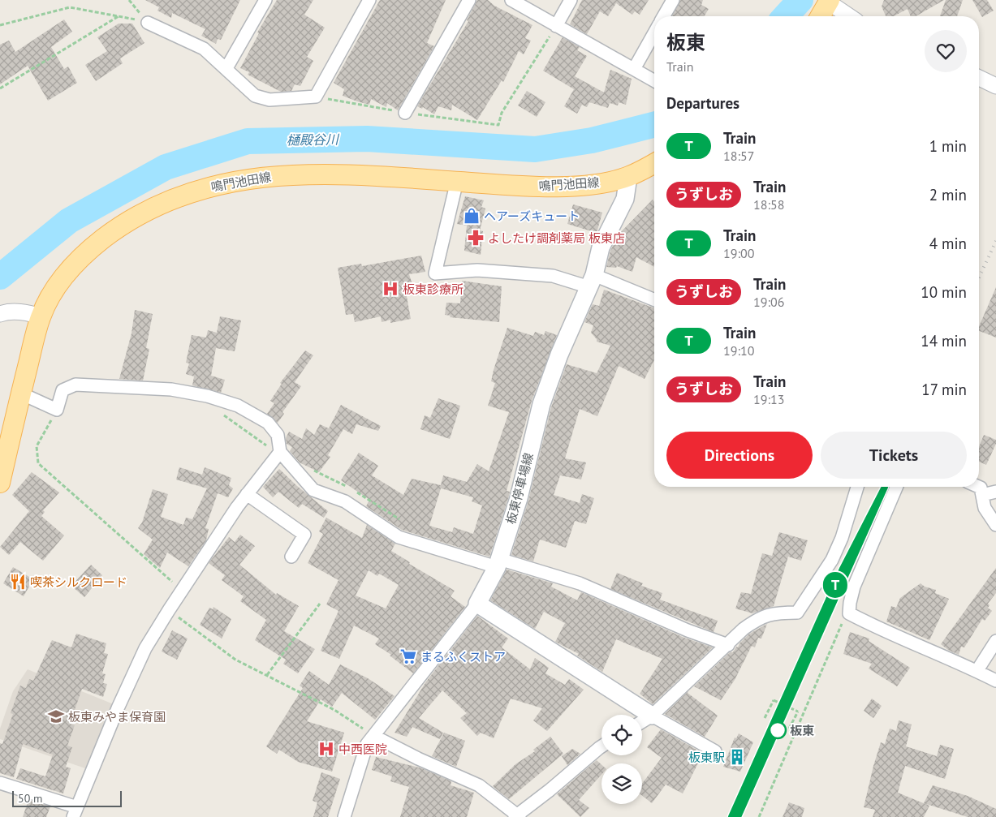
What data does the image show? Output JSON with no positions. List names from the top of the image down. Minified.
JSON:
{"streets":{"main road":["鳴門池田線","板東停車場線"]},"crossings":[["鳴門池田線","板東停車場線"]],"water":["樋殿谷川"],"places":{"shop":["ヘアーズキュート"],"pharmacy":["よしたけ調剤薬局 板東店"],"hospital":["板東診療所","中西医院"],"restaurant":["喫茶シルクロード"],"supermarket":["まるふくストア"],"school or university":["板東みやま保育園"],"other":["板東"],"building":["板東駅"]},"scale_bar":"50 m","page":{"on_map":"T","heading":[["板東","Train"],"Departures"],"list":[{"mark":"T","name":"Train","note":"18:57","value":"1 min"},{"mark":"うずしお","name":"Train","note":"18:58","value":"2 min"},{"mark":"T","name":"Train","note":"19:00","value":"4 min"},{"mark":"うずしお","name":"Train","note":"19:06","value":"10 min"},{"mark":"T","name":"Train","note":"19:10","value":"14 min"},{"mark":"うずしお","name":"Train","note":"19:13","value":"17 min"}],"buttons":["Directions","Tickets"],"scale":"50 m"}}
